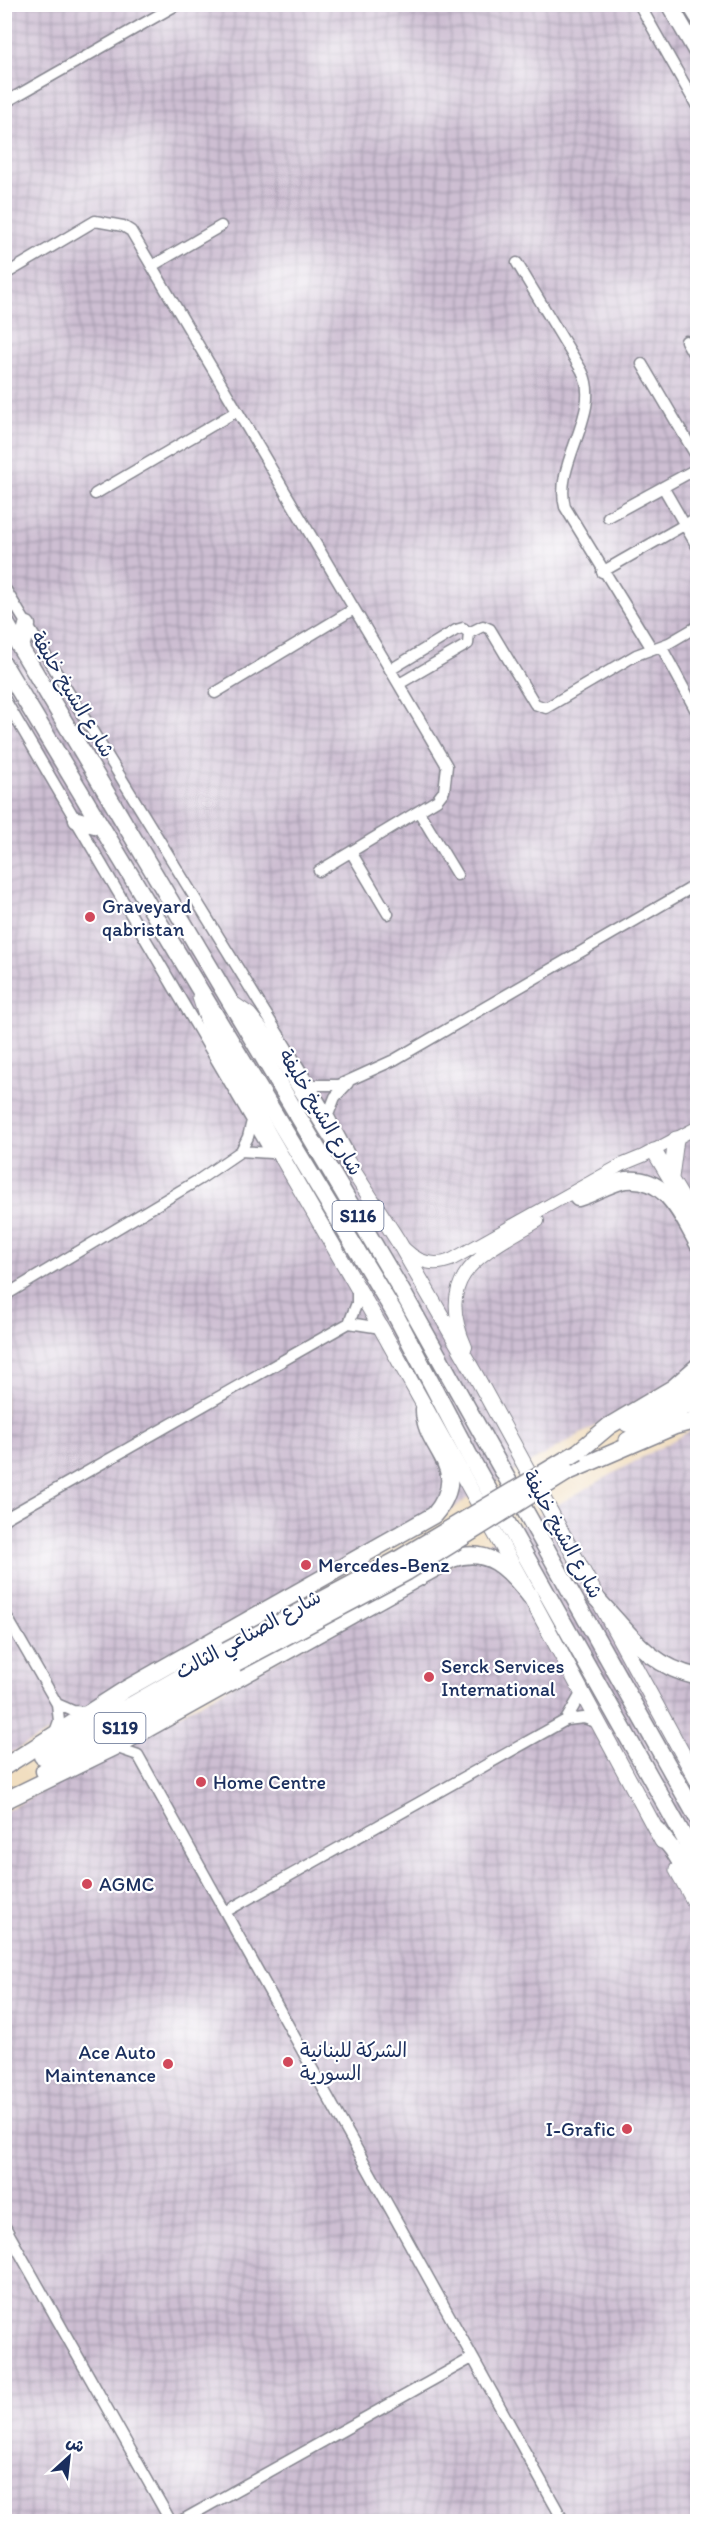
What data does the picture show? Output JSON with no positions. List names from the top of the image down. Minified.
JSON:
{"streets":{"main road":["شارع الشيخ خليفة","S116","شارع الصناعي الثالث","S119"]},"places":["Graveyard qabristan","Mercedes-Benz","Serck Services International","Home Centre","AGMC","الشركة للبنانية السورية","Ace Auto Maintenance","I-Grafic"],"north":"top right"}
